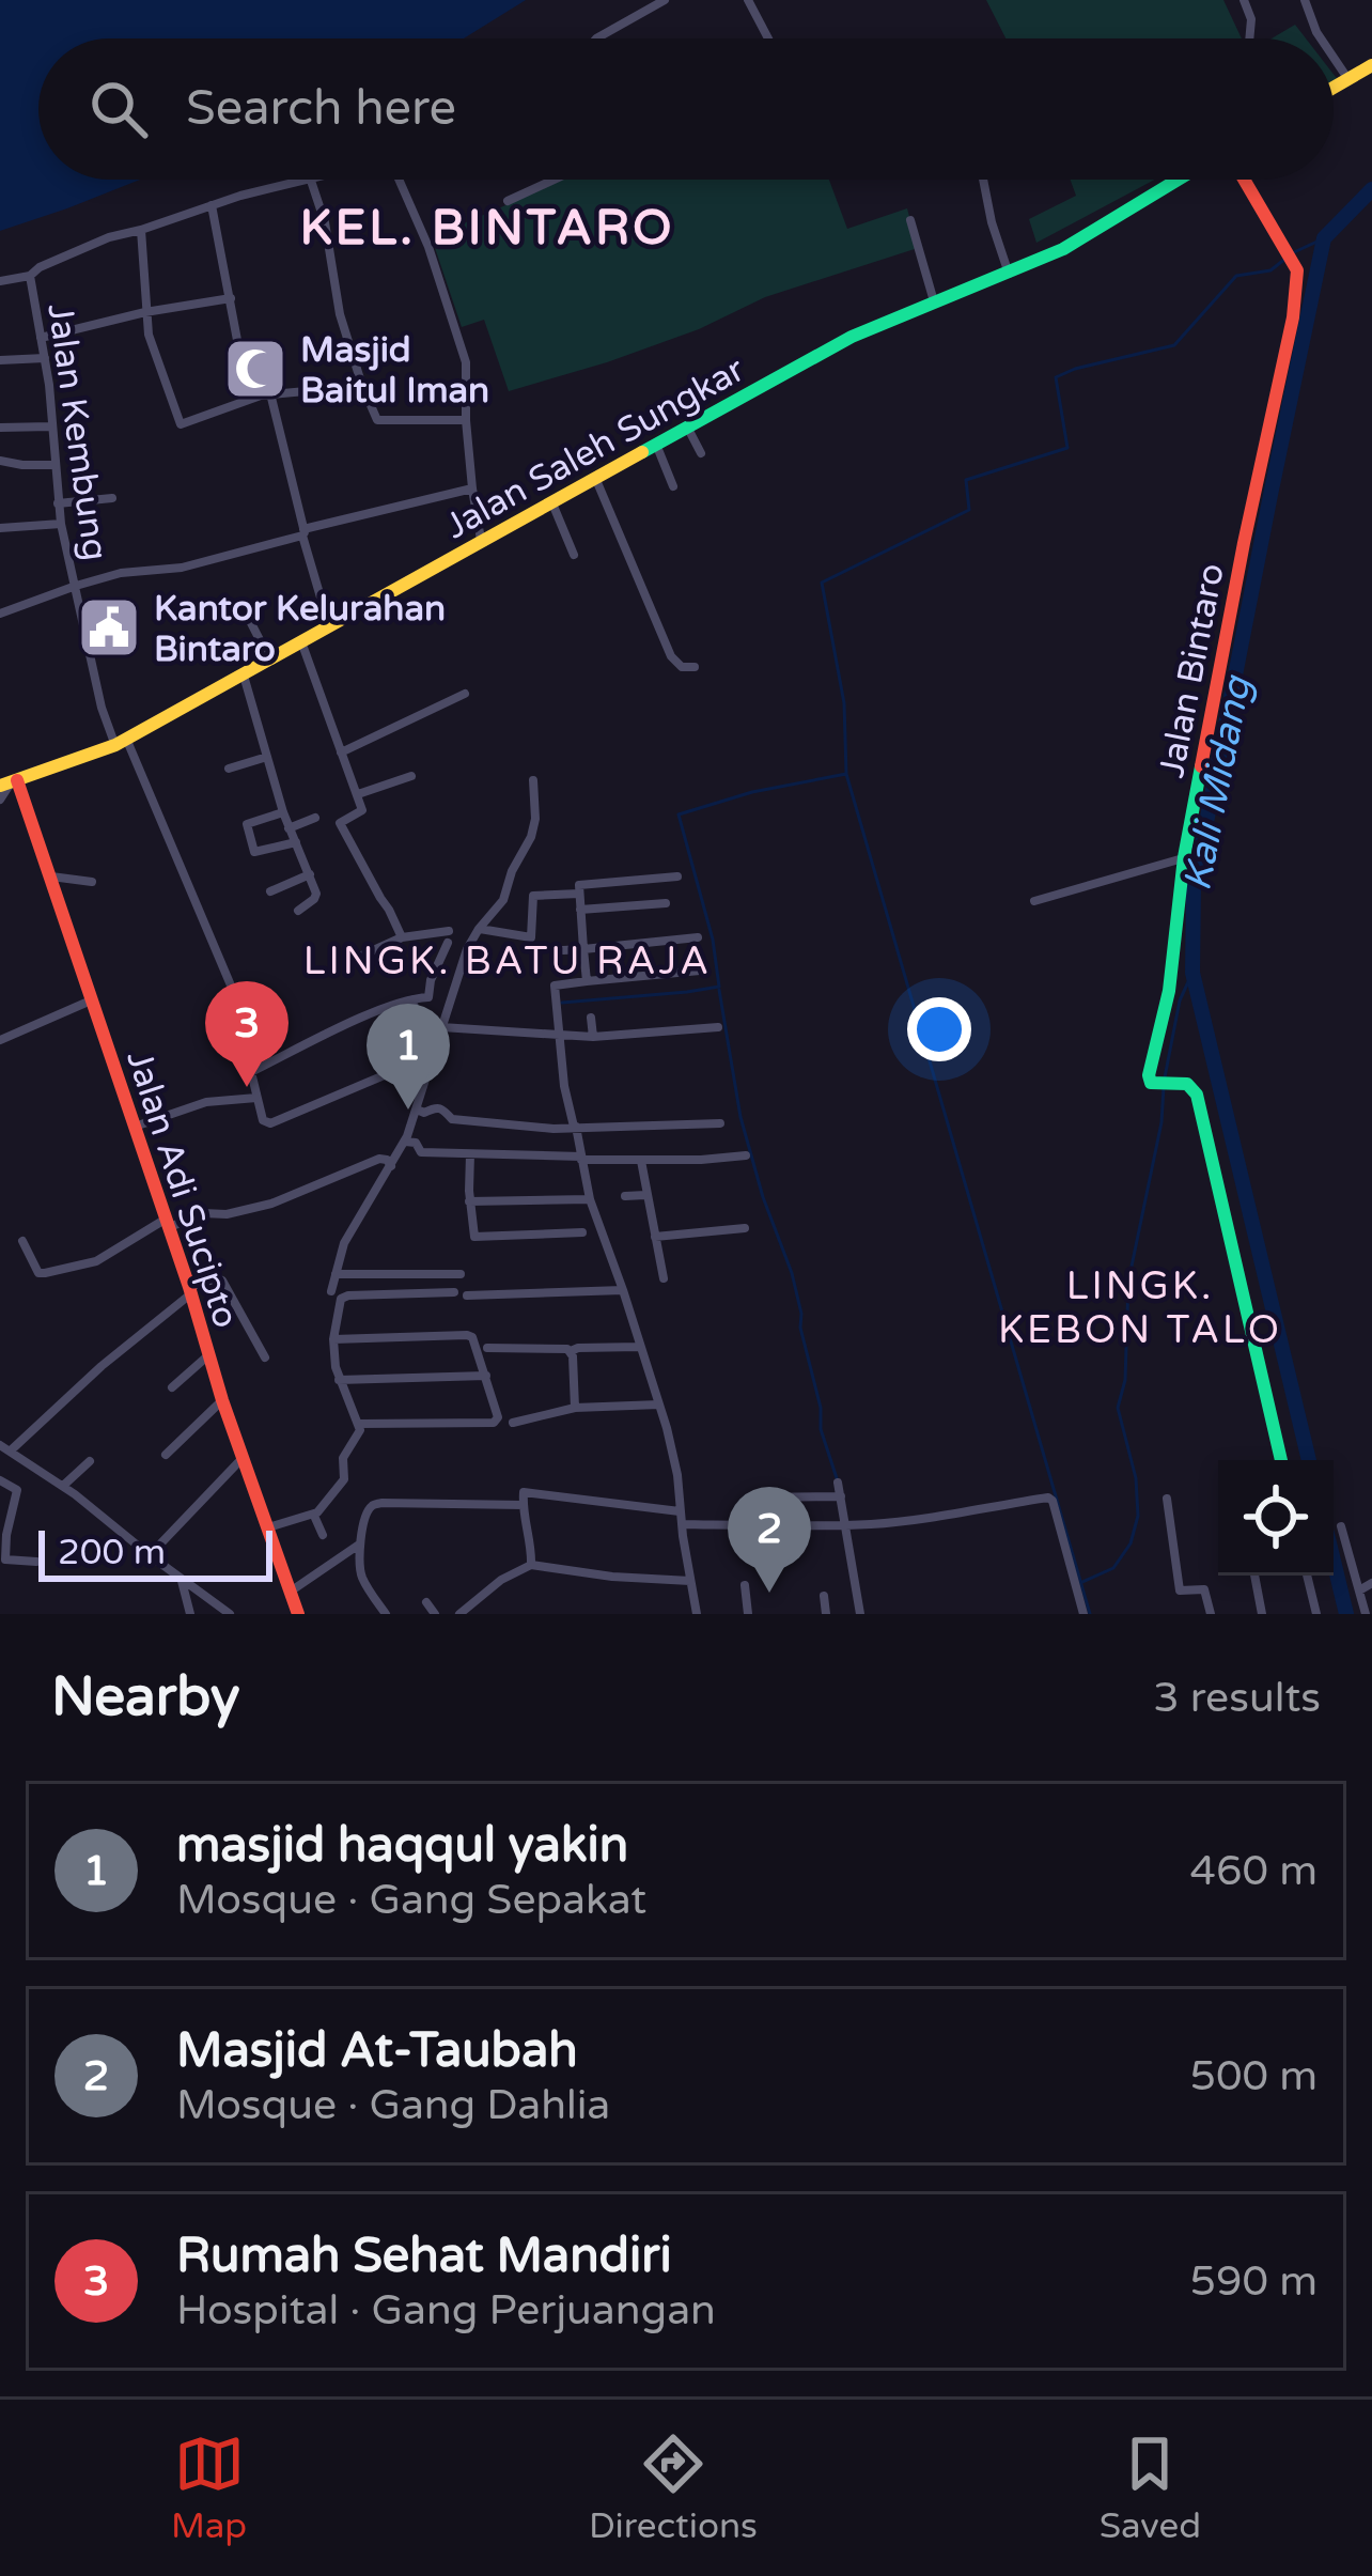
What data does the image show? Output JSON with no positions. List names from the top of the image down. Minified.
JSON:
{"streets":{"main road":["Jalan Saleh Sungkar","Jalan Bintaro","Jalan Adi Sucipto"],"street":["Jalan Kembung"]},"crossings":[["Jalan Kembung","Jalan Saleh Sungkar"],["Jalan Saleh Sungkar","Jalan Adi Sucipto"]],"districts":["KEL. BINTARO","LINGK. BATU RAJA","LINGK. KEBON TALO"],"water":["Kali Midang"],"places":{"mosque":["Masjid Baitul Iman"],"public building":["Kantor Kelurahan Bintaro"]},"scale_bar":"200 m","page":{"search":"Search here","pins":["3","1","2"],"scale":"200 m","heading":["Nearby","3 results"],"list":[{"mark":"1","name":"masjid haqqul yakin","note":"Mosque · Gang Sepakat","value":"460 m"},{"mark":"2","name":"Masjid At-Taubah","note":"Mosque · Gang Dahlia","value":"500 m"},{"mark":"3","name":"Rumah Sehat Mandiri","note":"Hospital · Gang Perjuangan","value":"590 m"}],"nav":["Map","Directions","Saved"]}}
